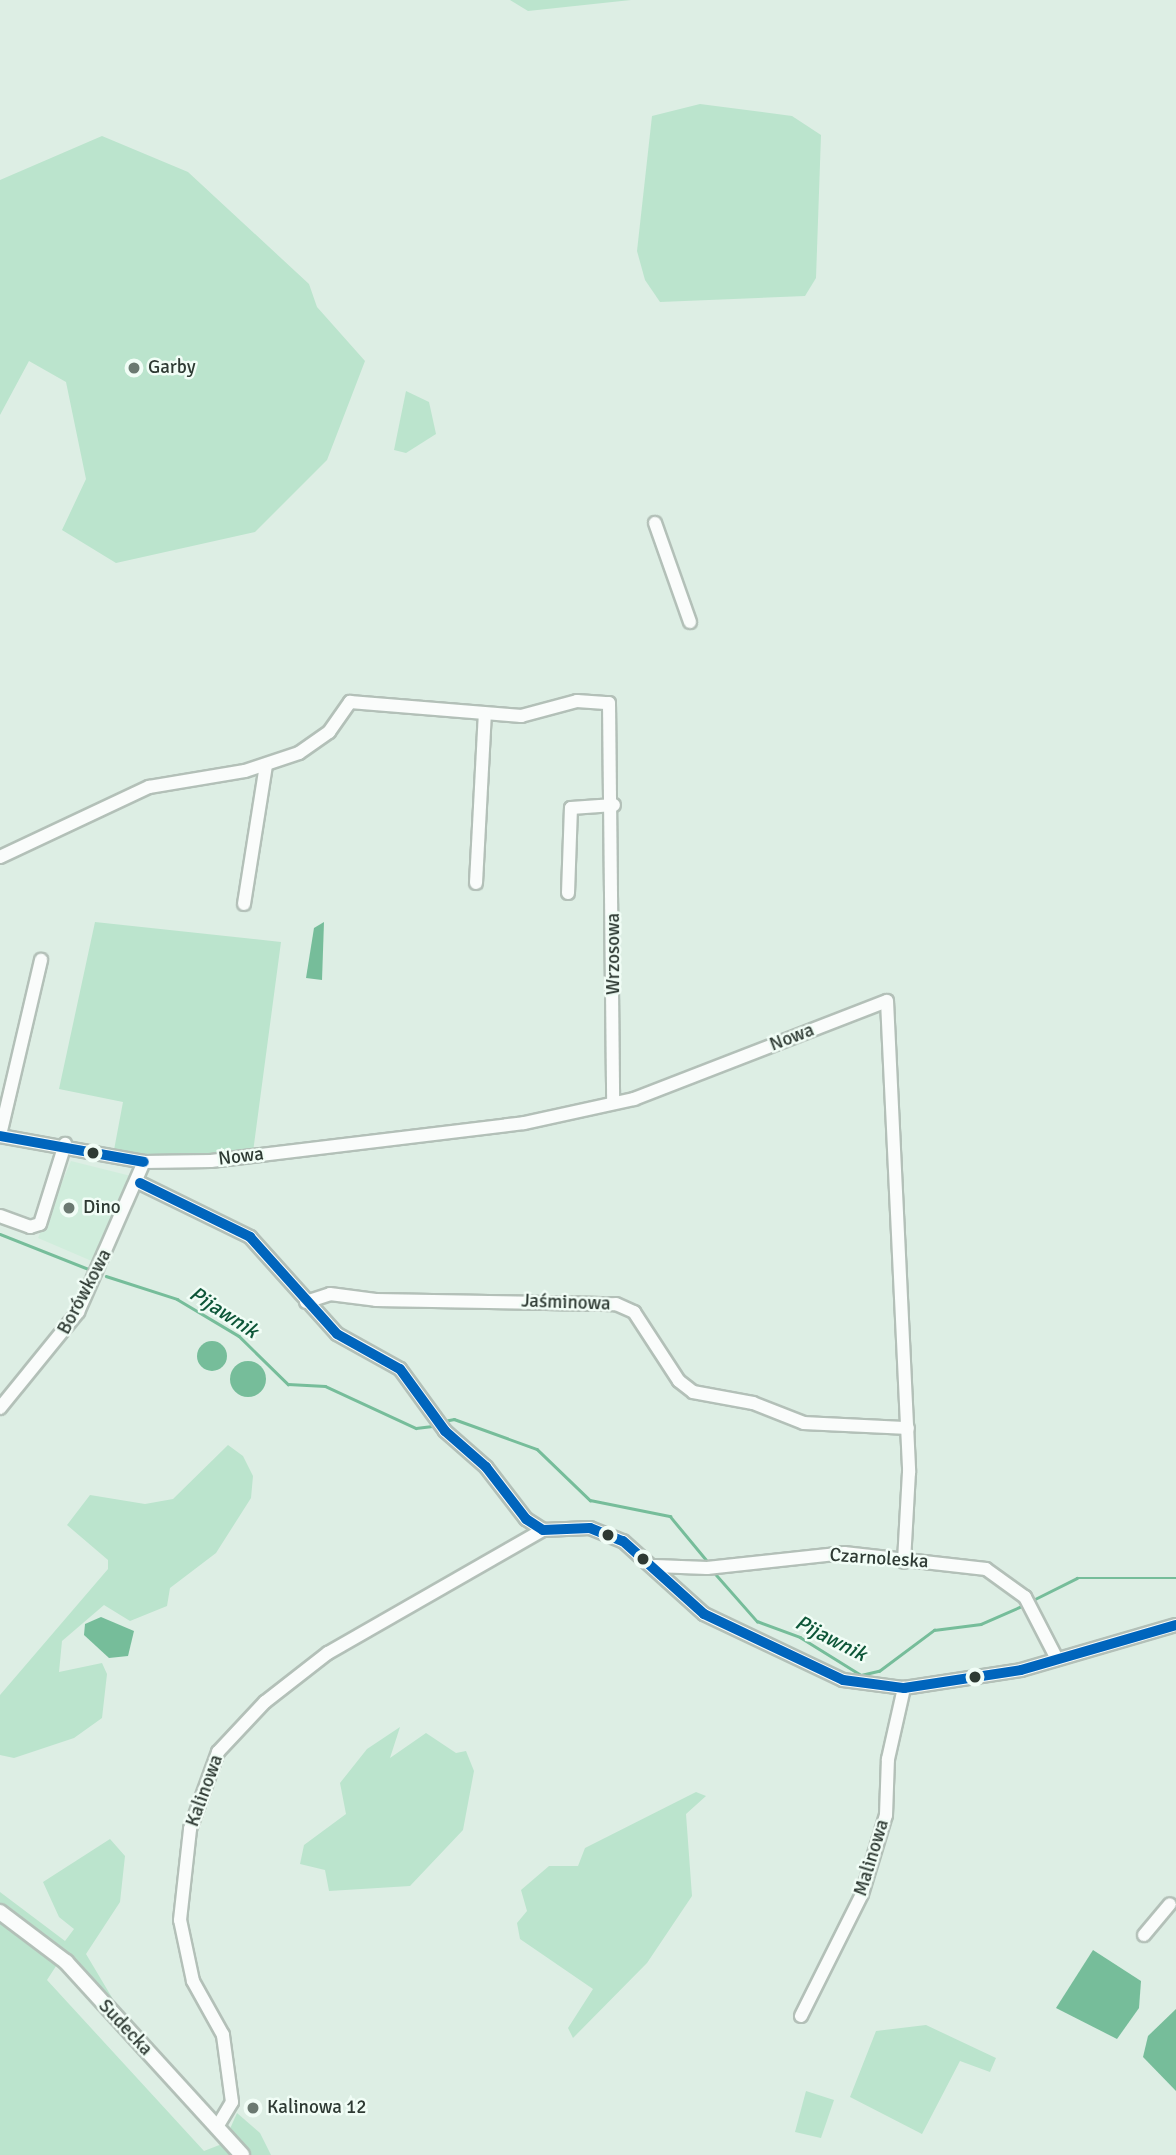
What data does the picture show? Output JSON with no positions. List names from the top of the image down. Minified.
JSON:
{"streets":{"main road":["Sudecka"],"street":["Wrzosowa","Nowa","Borówkowa","Jaśminowa","Czarnoleska","Kalinowa","Malinowa"]},"crossings":[["Wrzosowa","Nowa"],["Nowa","Borówkowa"],["Nowa","Jaśminowa"],["Nowa","Czarnoleska"],["Kalinowa","Sudecka"]],"water":["Pijawnik"],"places":["Garby","Dino","Kalinowa 12"]}
